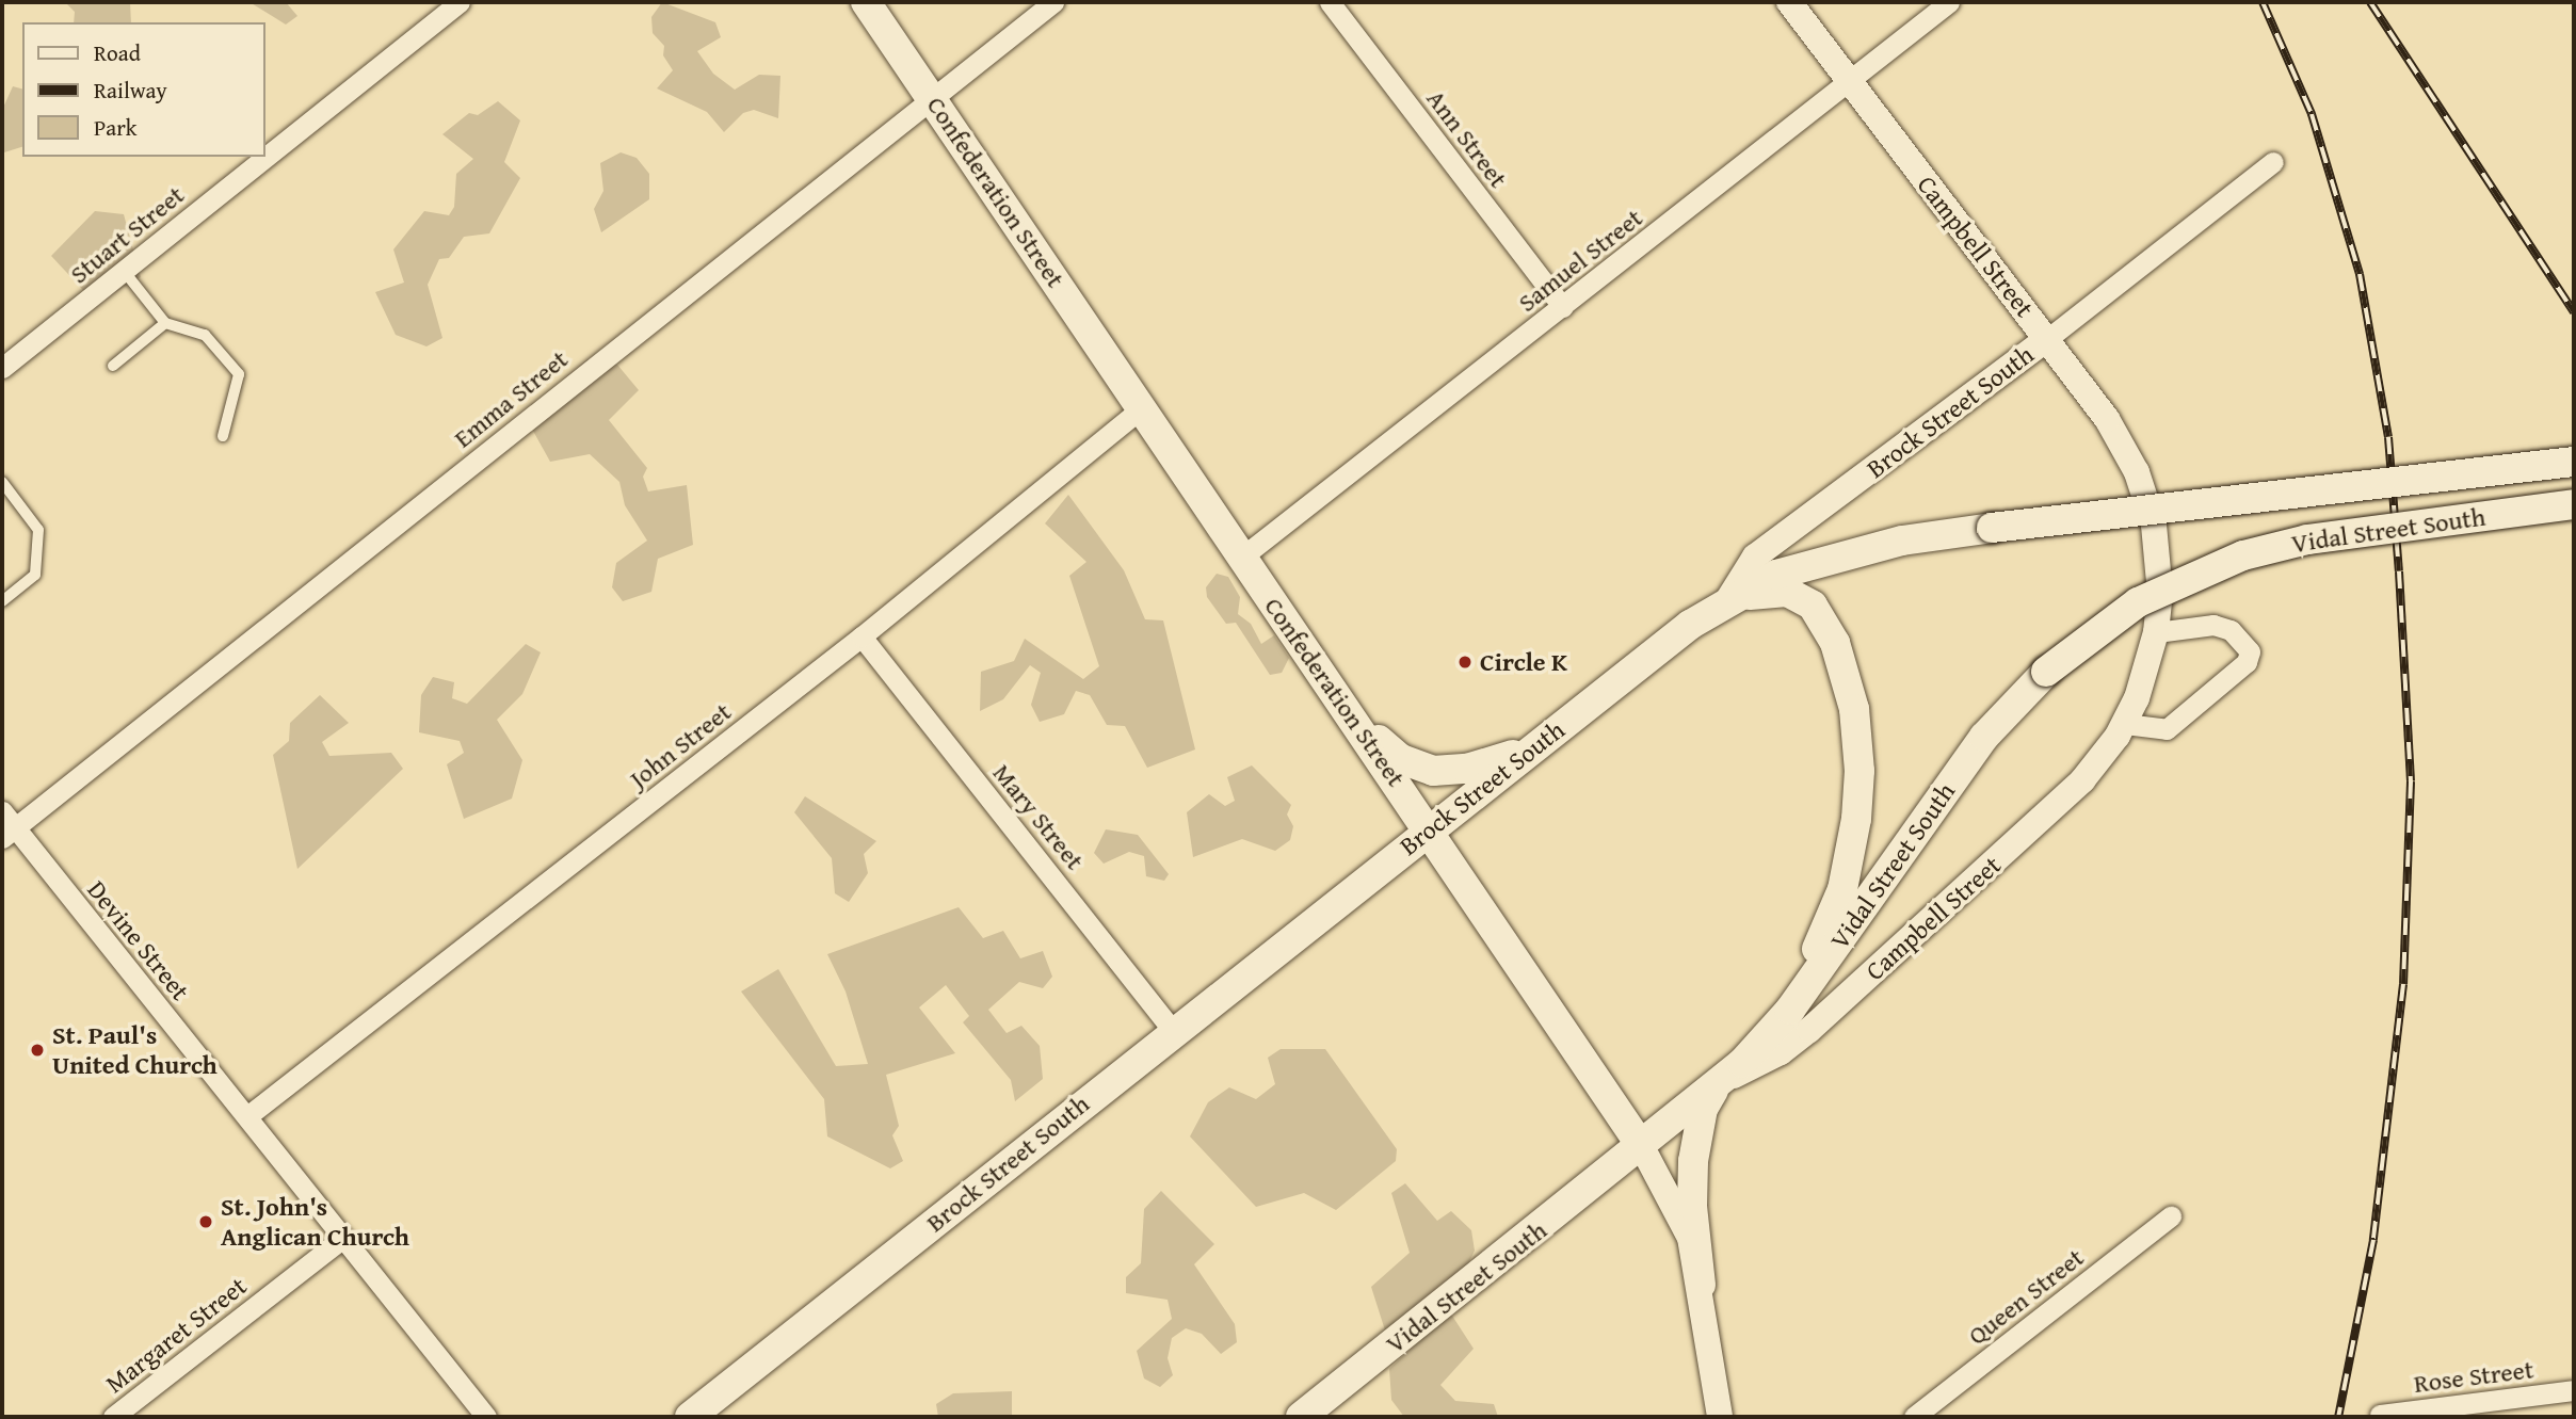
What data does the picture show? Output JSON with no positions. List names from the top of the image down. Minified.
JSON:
{"streets":{"main road":["Confederation Street","Brock Street South","Vidal Street South"],"street":["Ann Street","Stuart Street","Campbell Street","Samuel Street","Emma Street","John Street","Mary Street","Devine Street","Queen Street","Margaret Street","Rose Street"]},"crossings":[["Ann Street","Samuel Street"],["Confederation Street","Samuel Street"],["Confederation Street","Emma Street"],["Confederation Street","Brock Street South"],["Confederation Street","Vidal Street South"],["Confederation Street","John Street"],["Campbell Street","Samuel Street"],["Campbell Street","Brock Street South"],["Campbell Street","Vidal Street South"],["Emma Street","Devine Street"],["Brock Street South","Vidal Street South"],["Brock Street South","Mary Street"],["John Street","Mary Street"],["John Street","Devine Street"],["Devine Street","Margaret Street"]],"places":["Circle K","St. Paul's United Church","St. John's Anglican Church"],"legend":["Road","Railway","Park"]}
